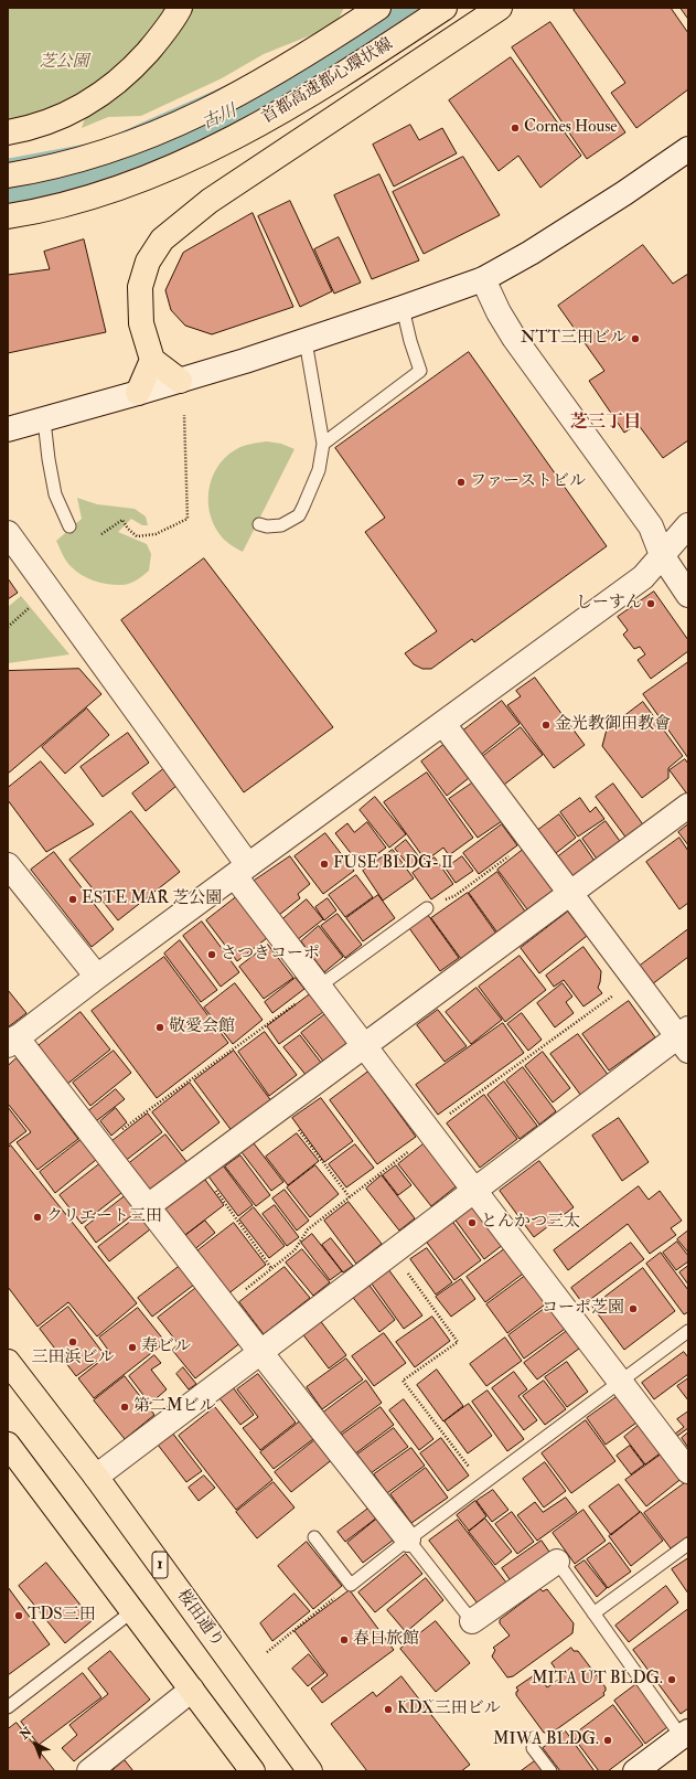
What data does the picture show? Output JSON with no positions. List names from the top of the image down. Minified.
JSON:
{"streets":{"highway":["首都高速都心環状線","1","桜田通り"]},"districts":["芝三丁目"],"water":["古川"],"parks":["芝公園"],"places":["Cornes House","NTT三田ビル","ファーストビル","しーすん","金光教御田教會","FUSE BLDG-Ⅱ","ESTE MAR 芝公園","さつきコーポ","敬愛会館","クリエート三田","とんかつ三太","コーポ芝園","三田浜ビル","寿ビル","第二Mビル","TDS三田","春日旅館","MITA UT BLDG.","KDX三田ビル","MIWA BLDG."],"north":"top left"}
